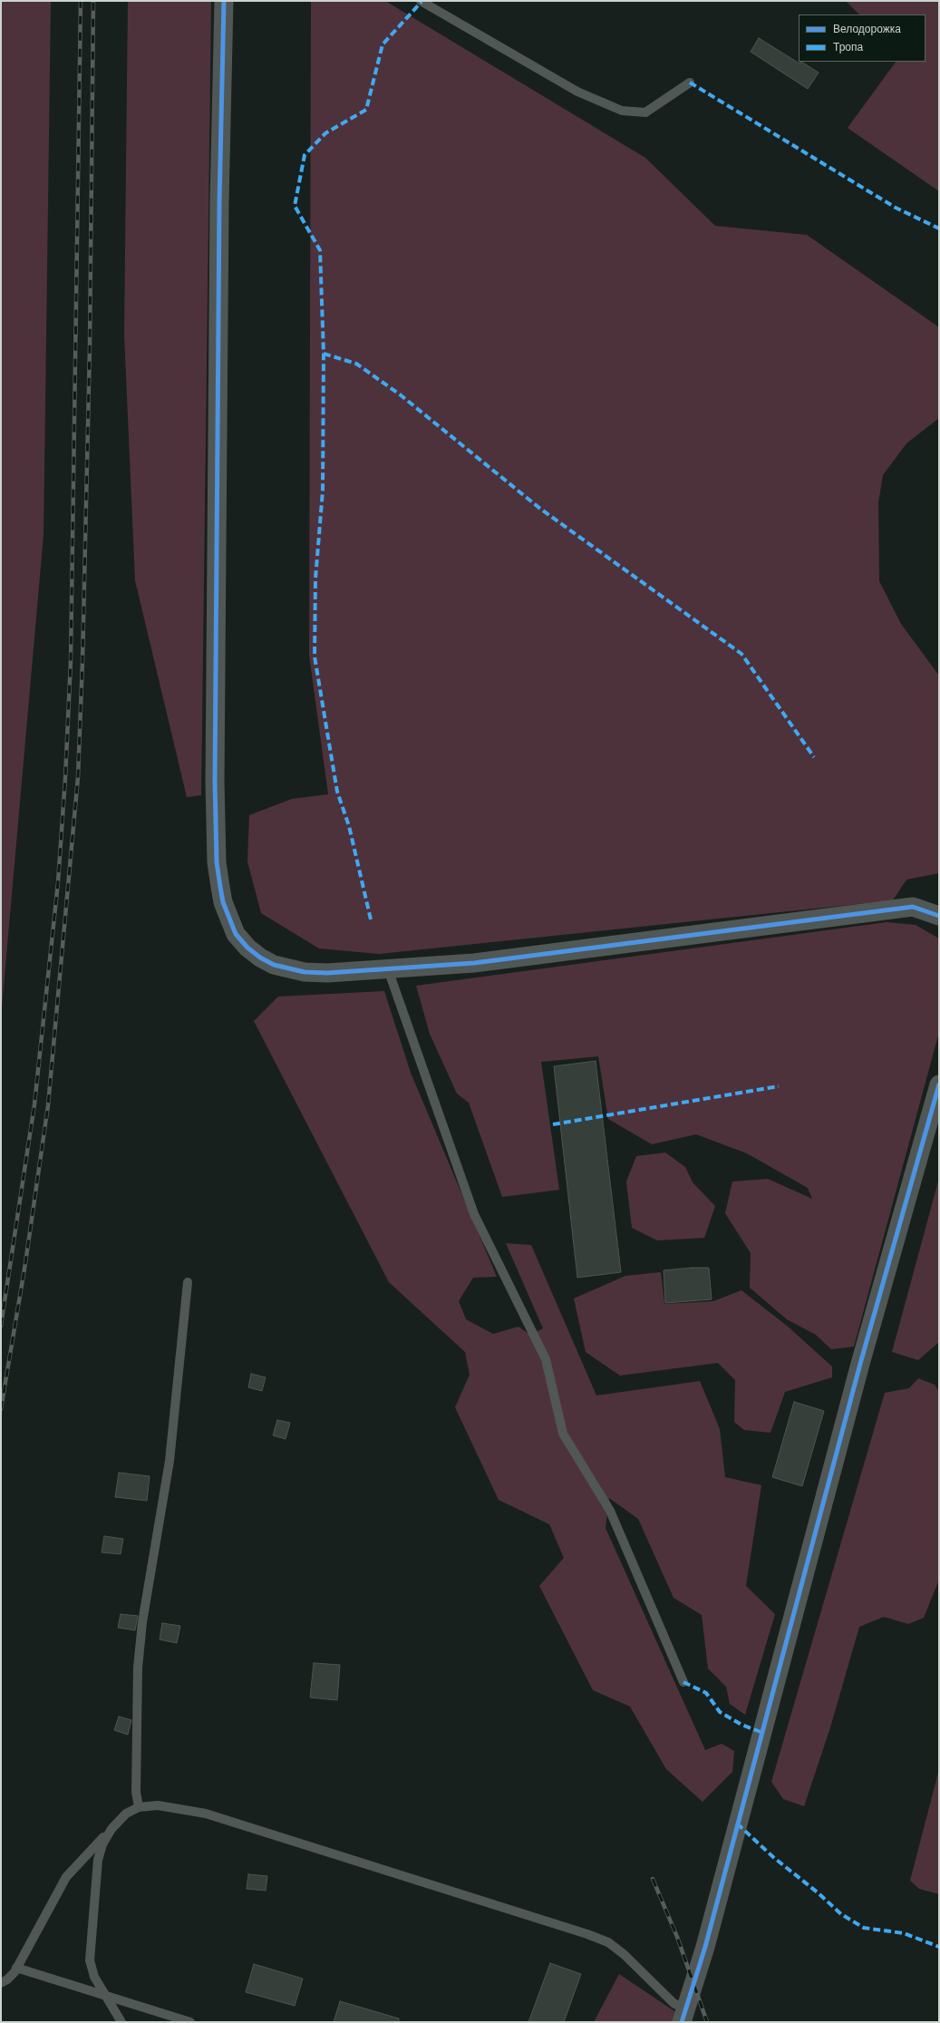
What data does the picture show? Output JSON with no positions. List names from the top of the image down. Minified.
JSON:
{"legend":["Велодорожка","Тропа"]}
